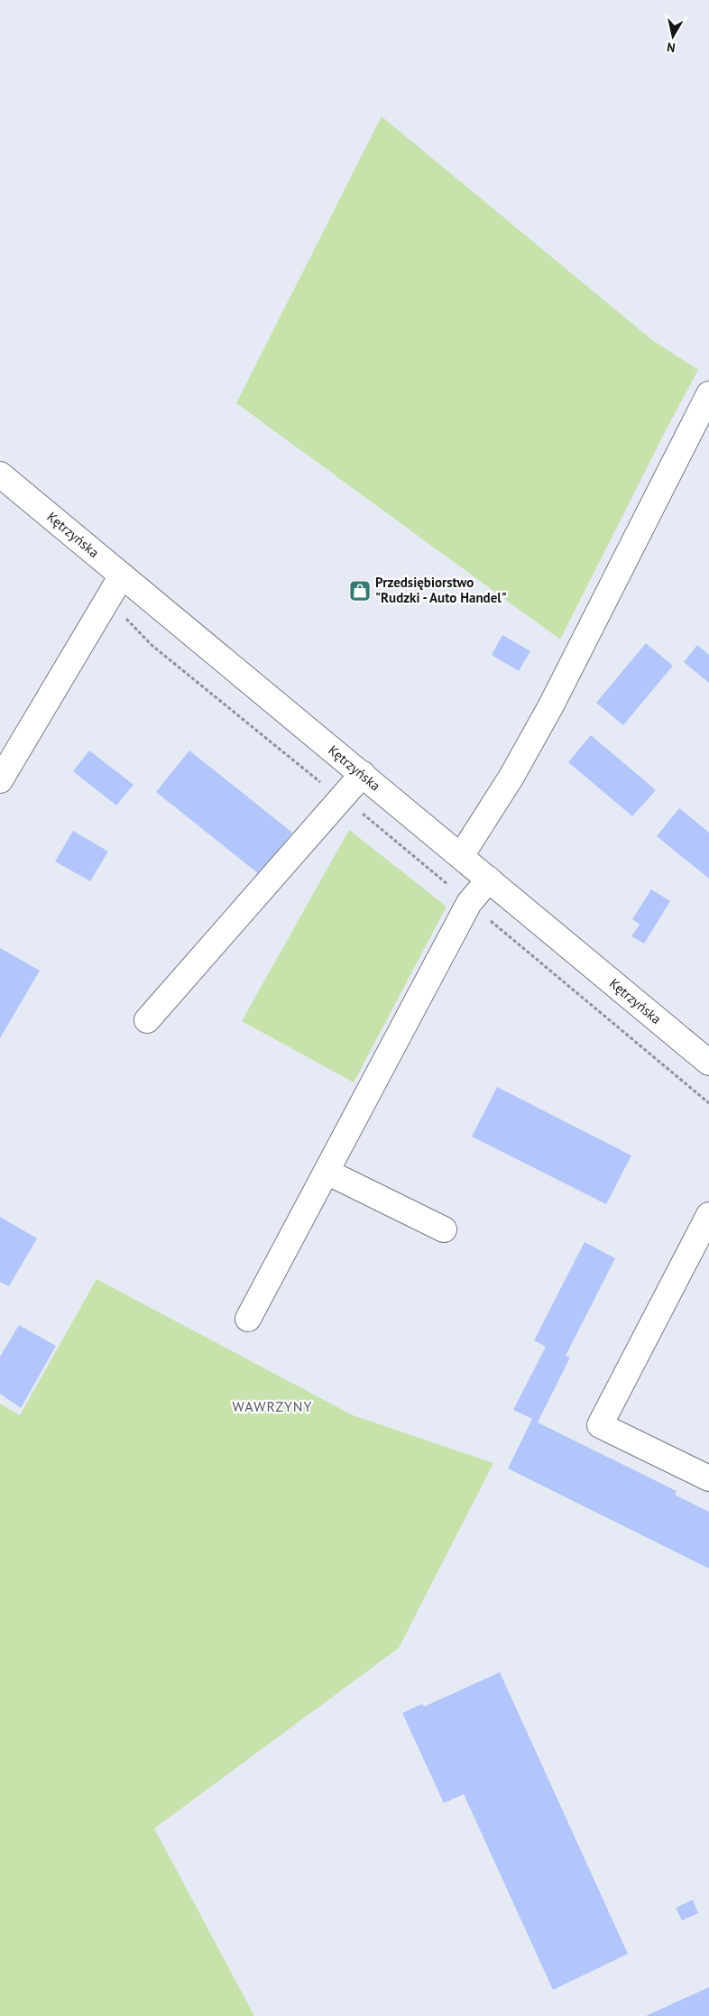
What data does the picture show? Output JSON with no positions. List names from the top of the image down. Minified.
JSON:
{"streets":{"main road":["Kętrzyńska"]},"districts":["WAWRZYNY"],"places":{"shop":["Przedsiębiorstwo \"Rudzki - Auto Handel\""]},"north":"bottom"}
